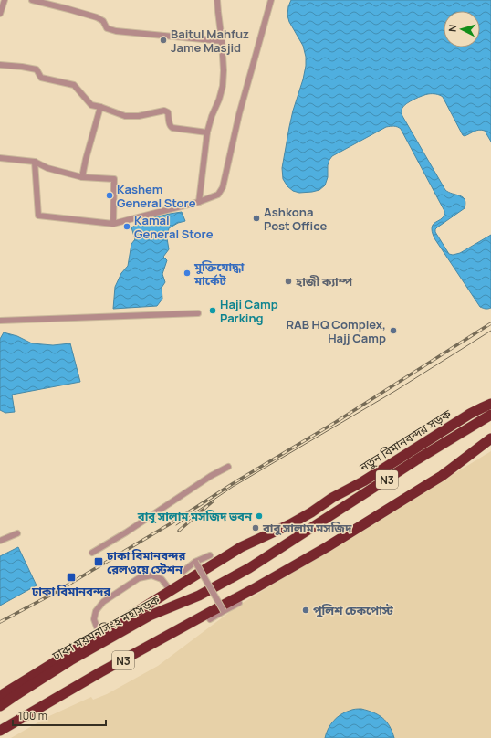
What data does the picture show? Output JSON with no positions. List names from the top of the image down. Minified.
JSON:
{"streets":{"highway":["নতুন বিমানবন্দর সড়ক","N3","ঢাকা ময়মনসিংহ মহাসড়ক"]},"crossings":[["নতুন বিমানবন্দর সড়ক","ঢাকা ময়মনসিংহ মহাসড়ক"]],"places":{"other":["Baitul Mahfuz Jame Masjid","Kashem General Store","Ashkona Post Office","Kamal General Store","মুক্তিযোদ্ধা মার্কেট","হাজী ক্যাম্প","Haji Camp Parking","RAB HQ Complex, Hajj Camp","বাবু সালাম মসজিদ ভবন","বাবু সালাম মসজিদ","পুলিশ চেকপোস্ট"],"transit":["ঢাকা বিমানবন্দর রেলওয়ে স্টেশন","ঢাকা বিমানবন্দর"]},"scale_bar":"100 m","north":"left"}
